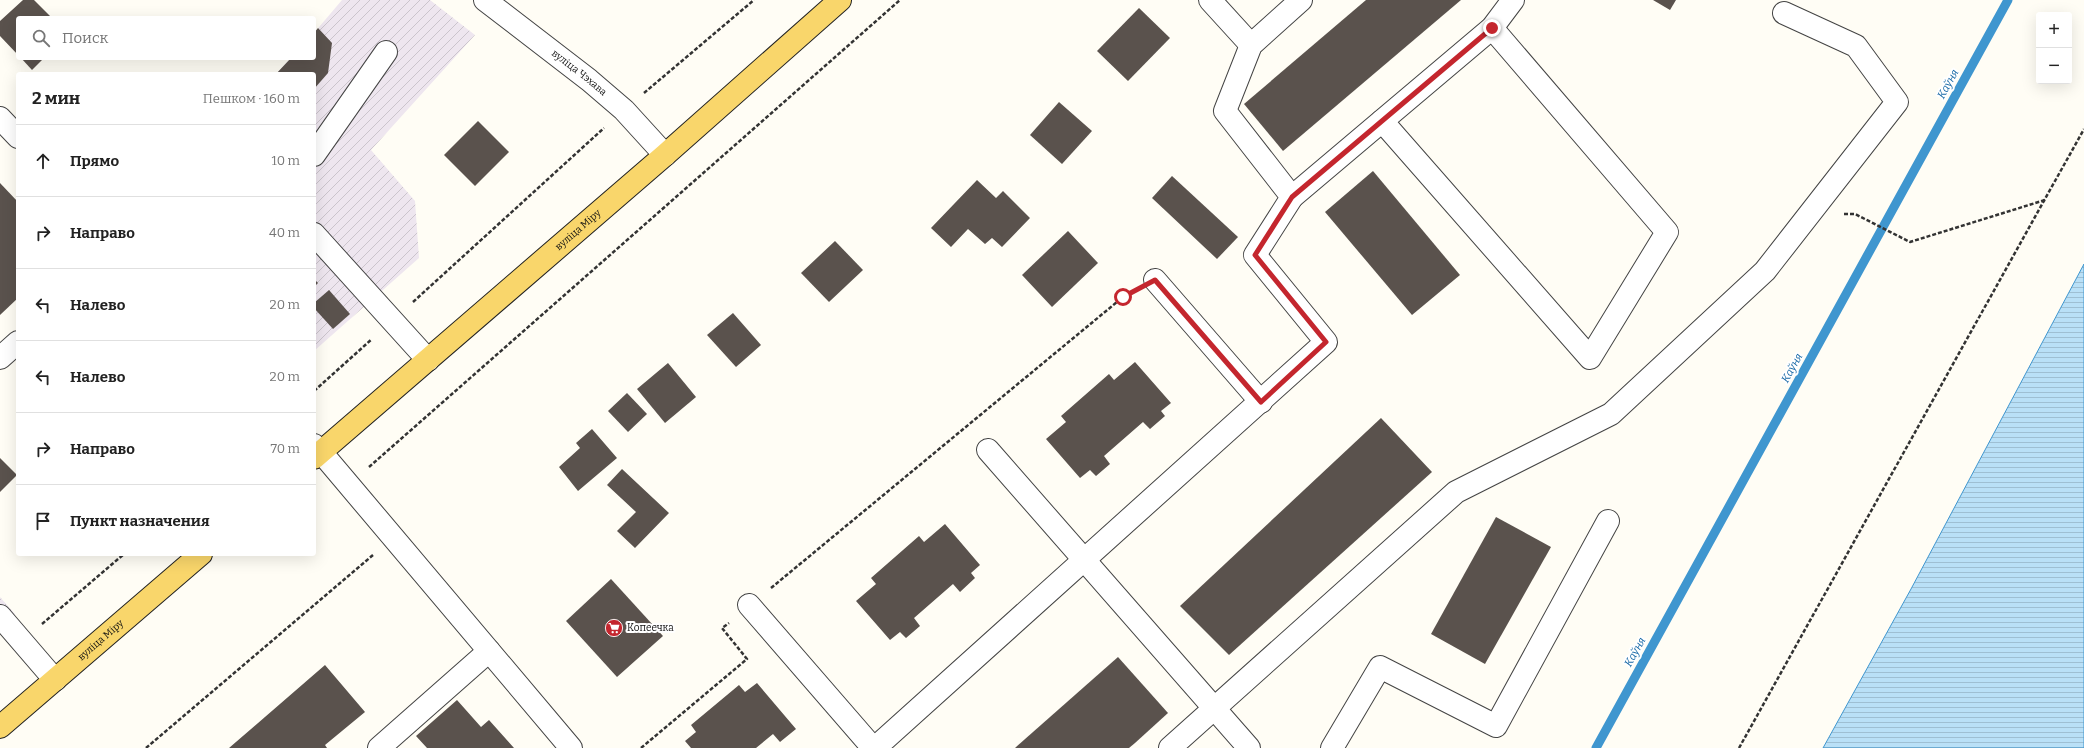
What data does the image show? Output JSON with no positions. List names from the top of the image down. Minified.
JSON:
{"streets":{"main road":["вуліца Міру"],"street":["вуліца Чэхава"]},"crossings":[["вуліца Чэхава","вуліца Міру"]],"water":["Каўня"],"places":{"supermarket":["Копеечка"]},"page":{"map_buttons":["+","−"],"search":"Поиск","heading":["2 мин","Пешком · 160 m"],"list":[["Прямо","10 m"],["Направо","40 m"],["Налево","20 m"],["Налево","20 m"],["Направо","70 m"],"Пункт назначения"]}}
